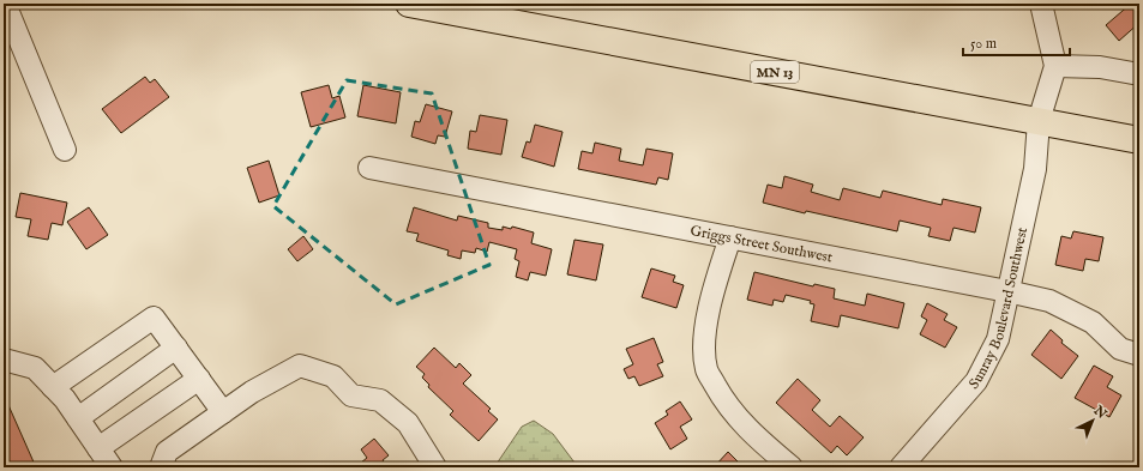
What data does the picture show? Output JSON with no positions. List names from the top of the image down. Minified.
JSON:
{"streets":{"main road":["MN 13"],"street":["Griggs Street Southwest","Sunray Boulevard Southwest"]},"crossings":[["MN 13","Sunray Boulevard Southwest"],["Griggs Street Southwest","Sunray Boulevard Southwest"]],"scale_bar":"50 m","north":"top right"}
